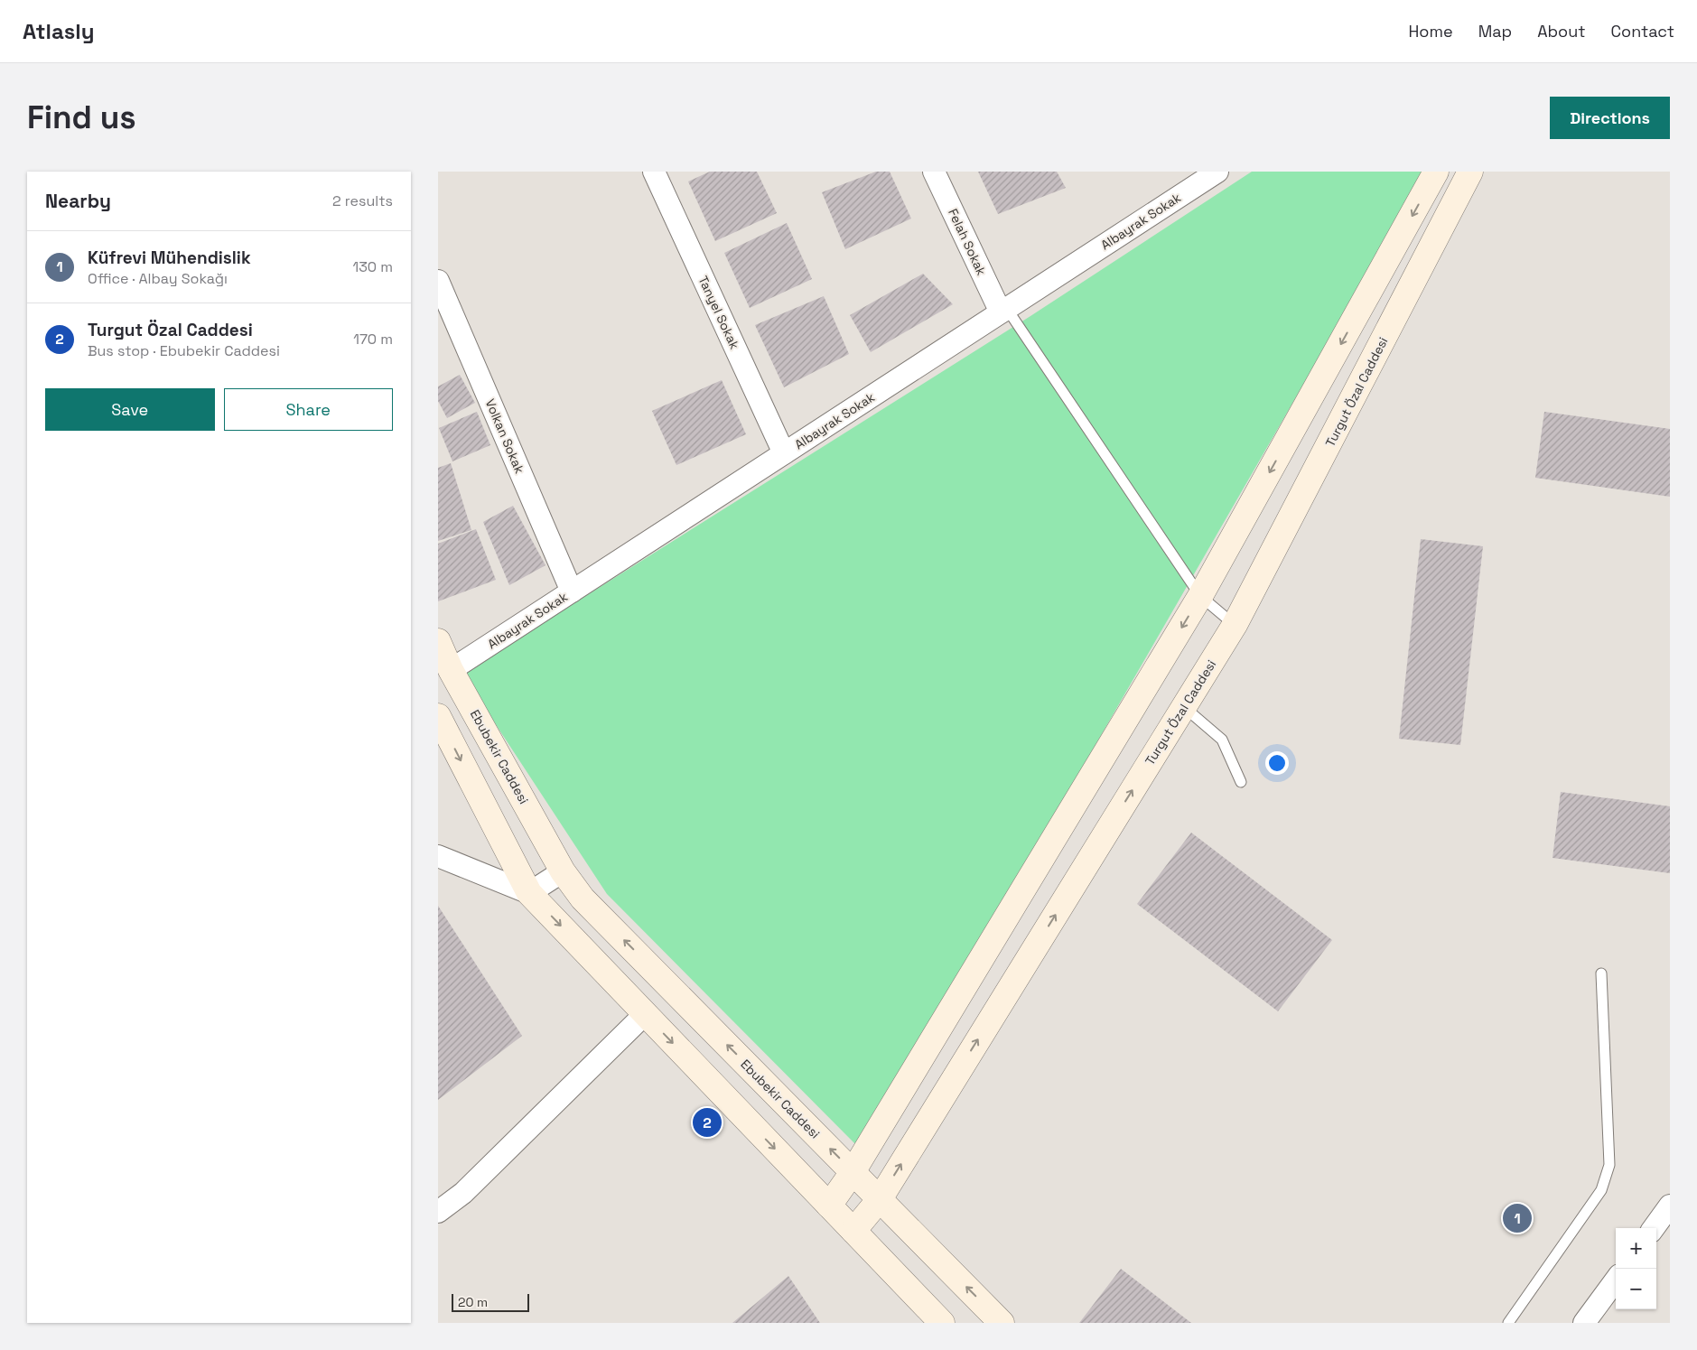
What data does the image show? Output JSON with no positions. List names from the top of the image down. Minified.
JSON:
{"streets":{"street":["Albayrak Sokak","Felah Sokak","Tanyel Sokak","Turgut Özal Caddesi","Volkan Sokak","Ebubekir Caddesi"]},"crossings":[["Albayrak Sokak","Felah Sokak"],["Albayrak Sokak","Tanyel Sokak"],["Albayrak Sokak","Volkan Sokak"],["Albayrak Sokak","Ebubekir Caddesi"],["Turgut Özal Caddesi","Ebubekir Caddesi"]],"scale_bar":"20 m","page":{"header":"Atlasly","nav":["Home","Map","About","Contact"],"buttons":["Directions",["Save","Share"]],"title":"Find us","heading":["Nearby","2 results"],"list":[{"mark":"1","name":"Küfrevi Mühendislik","note":"Office · Albay Sokağı","value":"130 m"},{"mark":"2","name":"Turgut Özal Caddesi","note":"Bus stop · Ebubekir Caddesi","value":"170 m"}],"pins":["2","1"],"map_buttons":["+","−"],"scale":"20 m"}}
